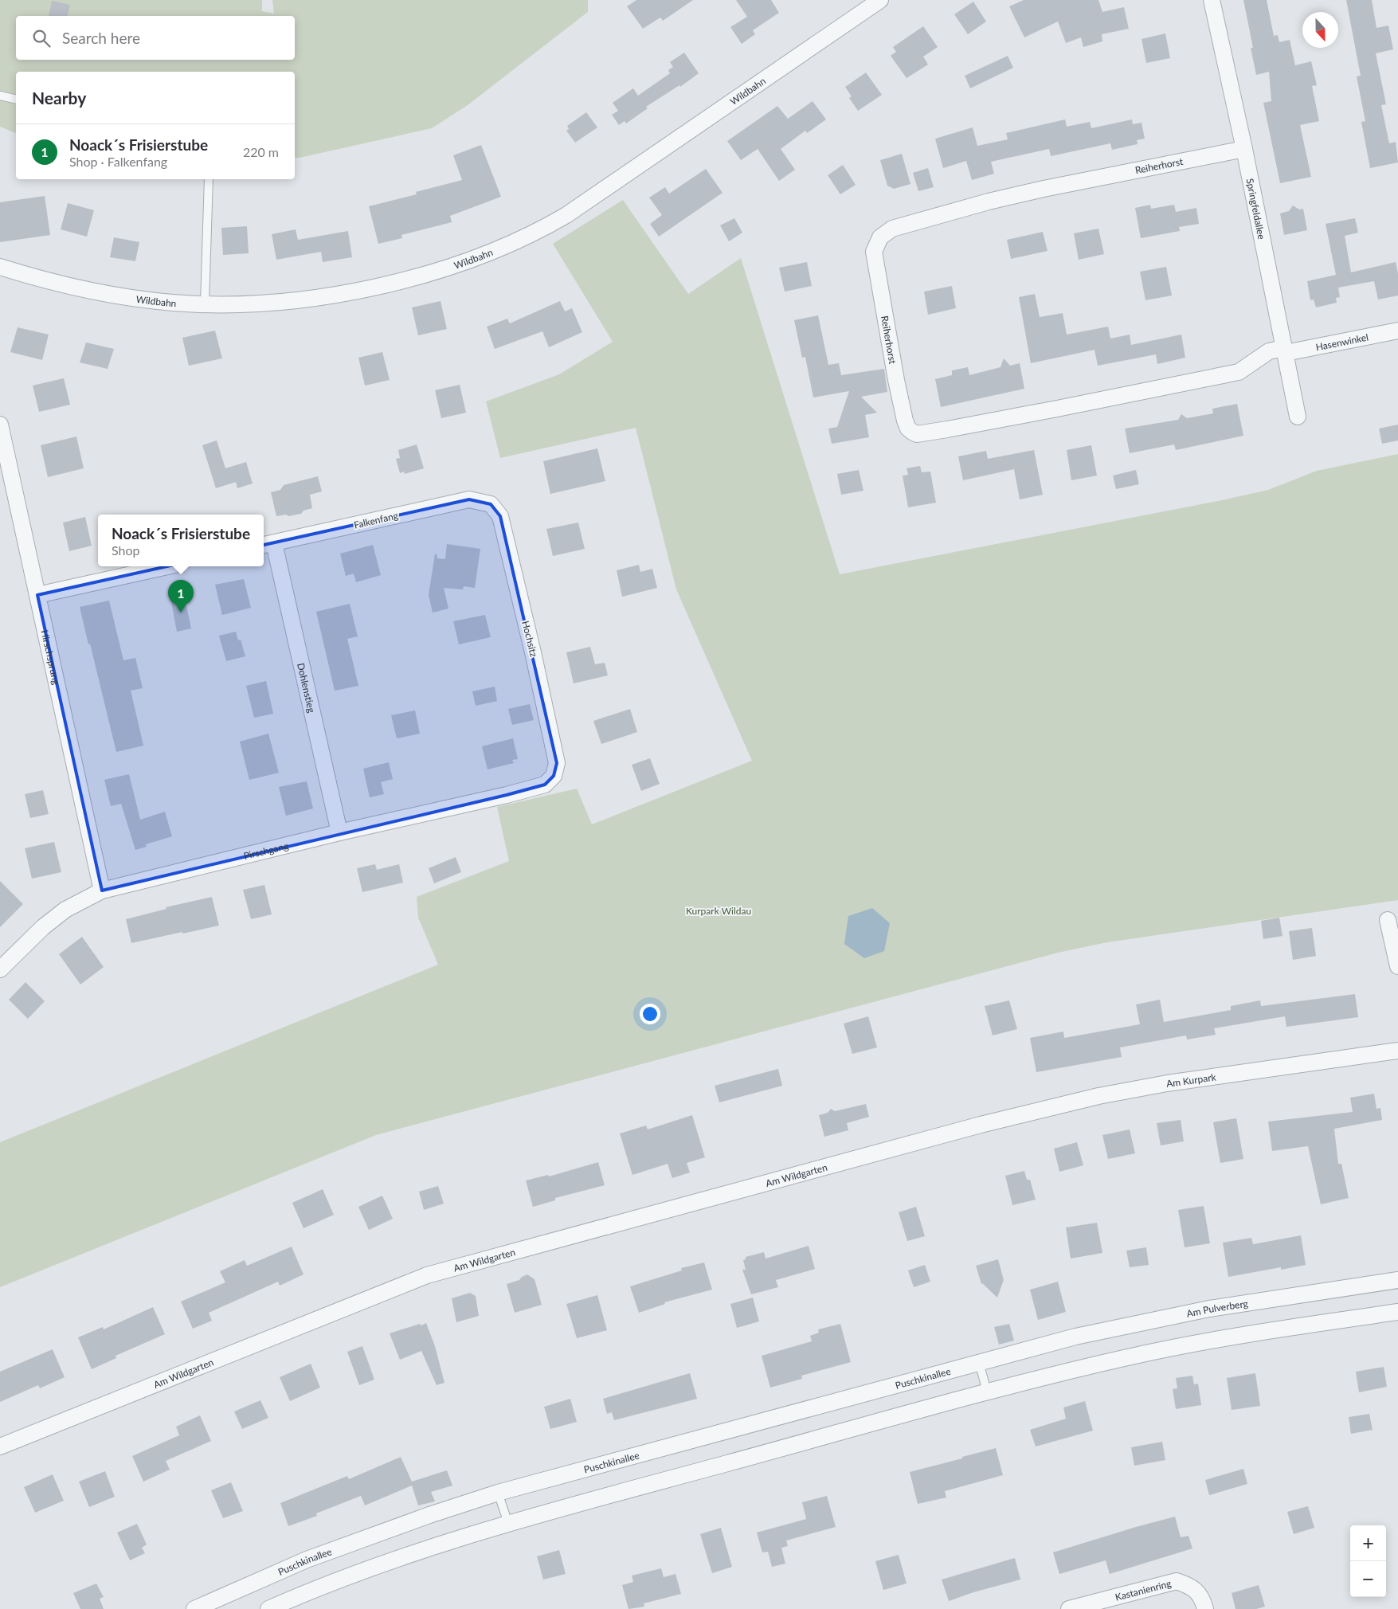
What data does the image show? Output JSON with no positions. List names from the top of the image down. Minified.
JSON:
{"streets":{"street":["Wildbahn","Reiherhorst","Springfeldallee","Hasenwinkel","Falkenfang","Hochsitz","Hirschsprung","Dohlenstieg","Pirschgang","Am Kurpark","Am Wildgarten","Am Pulverberg","Puschkinallee","Kastanienring"]},"crossings":[["Reiherhorst","Springfeldallee"],["Reiherhorst","Hasenwinkel"],["Springfeldallee","Hasenwinkel"],["Falkenfang","Hochsitz"],["Falkenfang","Dohlenstieg"],["Hochsitz","Pirschgang"],["Hirschsprung","Pirschgang"],["Dohlenstieg","Pirschgang"],["Am Kurpark","Am Wildgarten"],["Am Pulverberg","Puschkinallee"]],"parks":["Kurpark Wildau"],"north":"bottom","page":{"search":"Search here","heading":"Nearby","list":[{"mark":"1","name":"Noack´s Frisierstube","note":"Shop · Falkenfang","value":"220 m"}],"popup":["Noack´s Frisierstube","Shop"],"pins":"1","map_buttons":["+","−"]}}
